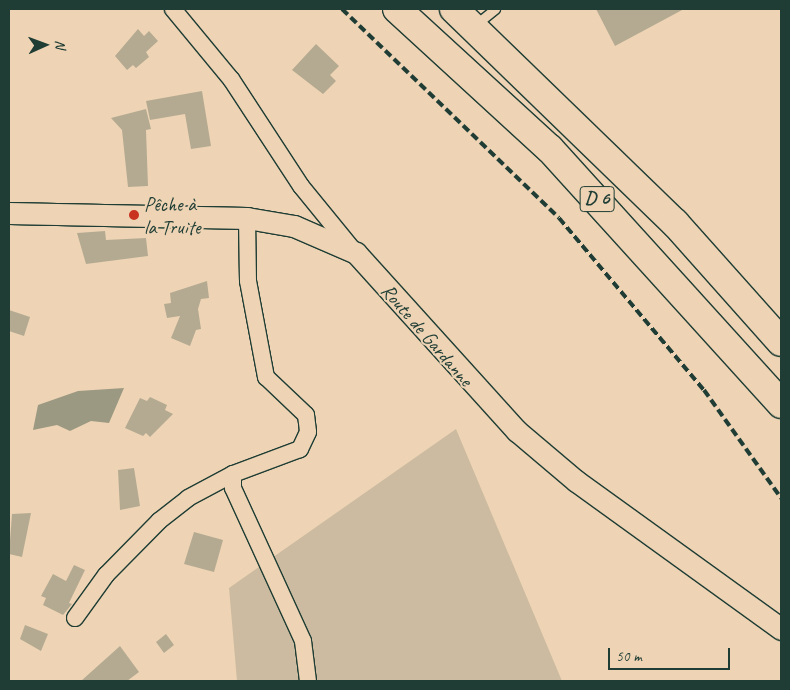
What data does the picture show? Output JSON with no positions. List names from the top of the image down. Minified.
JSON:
{"streets":{"highway":["D 6"],"street":["Route de Gardanne"]},"places":["Pêche à la Truite"],"scale_bar":"50 m","north":"right"}
